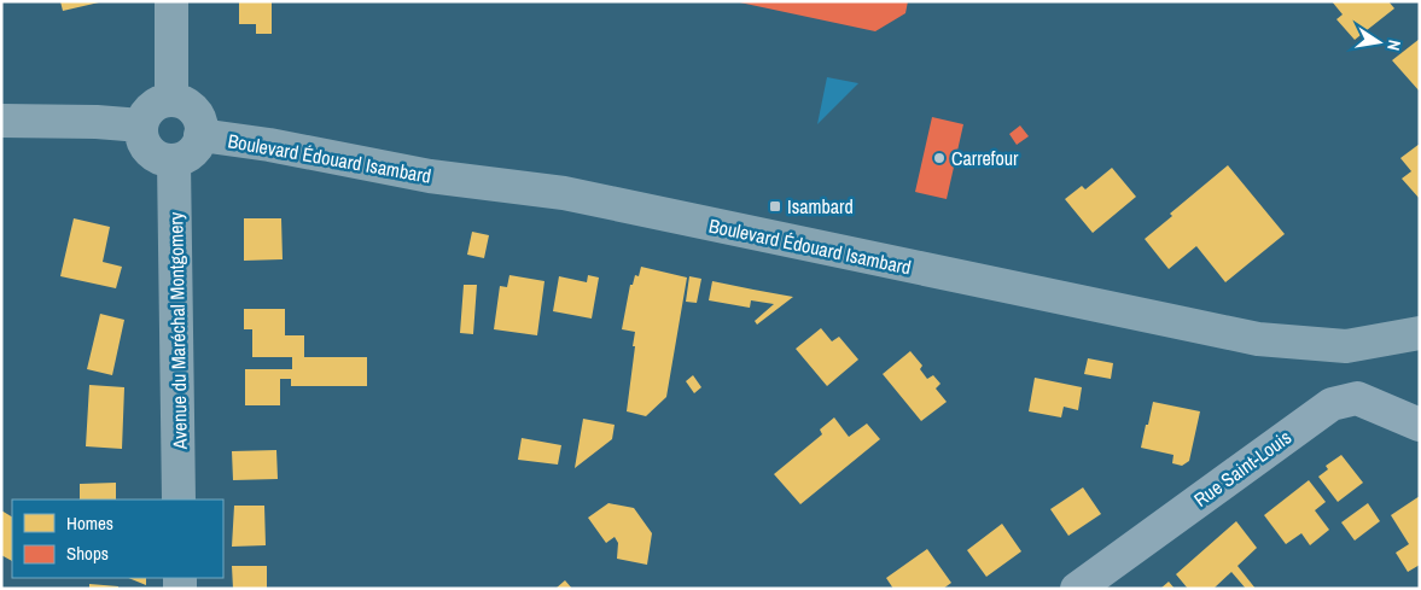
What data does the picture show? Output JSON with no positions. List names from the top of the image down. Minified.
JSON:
{"streets":{"main road":["Boulevard Édouard Isambard","Avenue du Maréchal Montgomery"],"street":["Rue Saint-Louis"]},"crossings":[["Boulevard Édouard Isambard","Avenue du Maréchal Montgomery"]],"places":{"other":["Carrefour"],"transit":["Isambard"]},"legend":["Homes","Shops"],"north":"right"}
